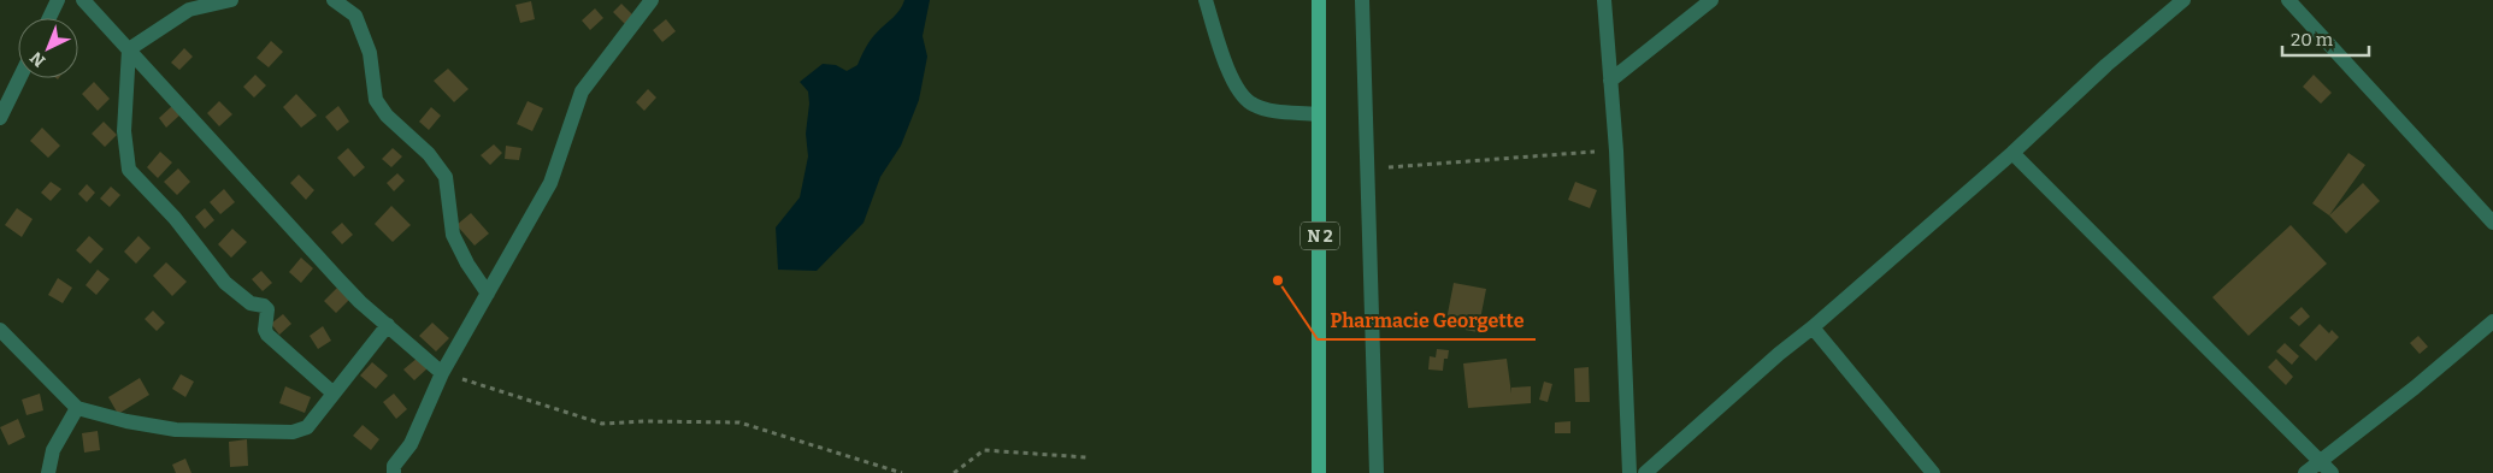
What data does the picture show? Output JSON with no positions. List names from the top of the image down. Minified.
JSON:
{"streets":{"main road":["N 2"]},"places":["Pharmacie Georgette"],"scale_bar":"20 m","north":"bottom left"}
